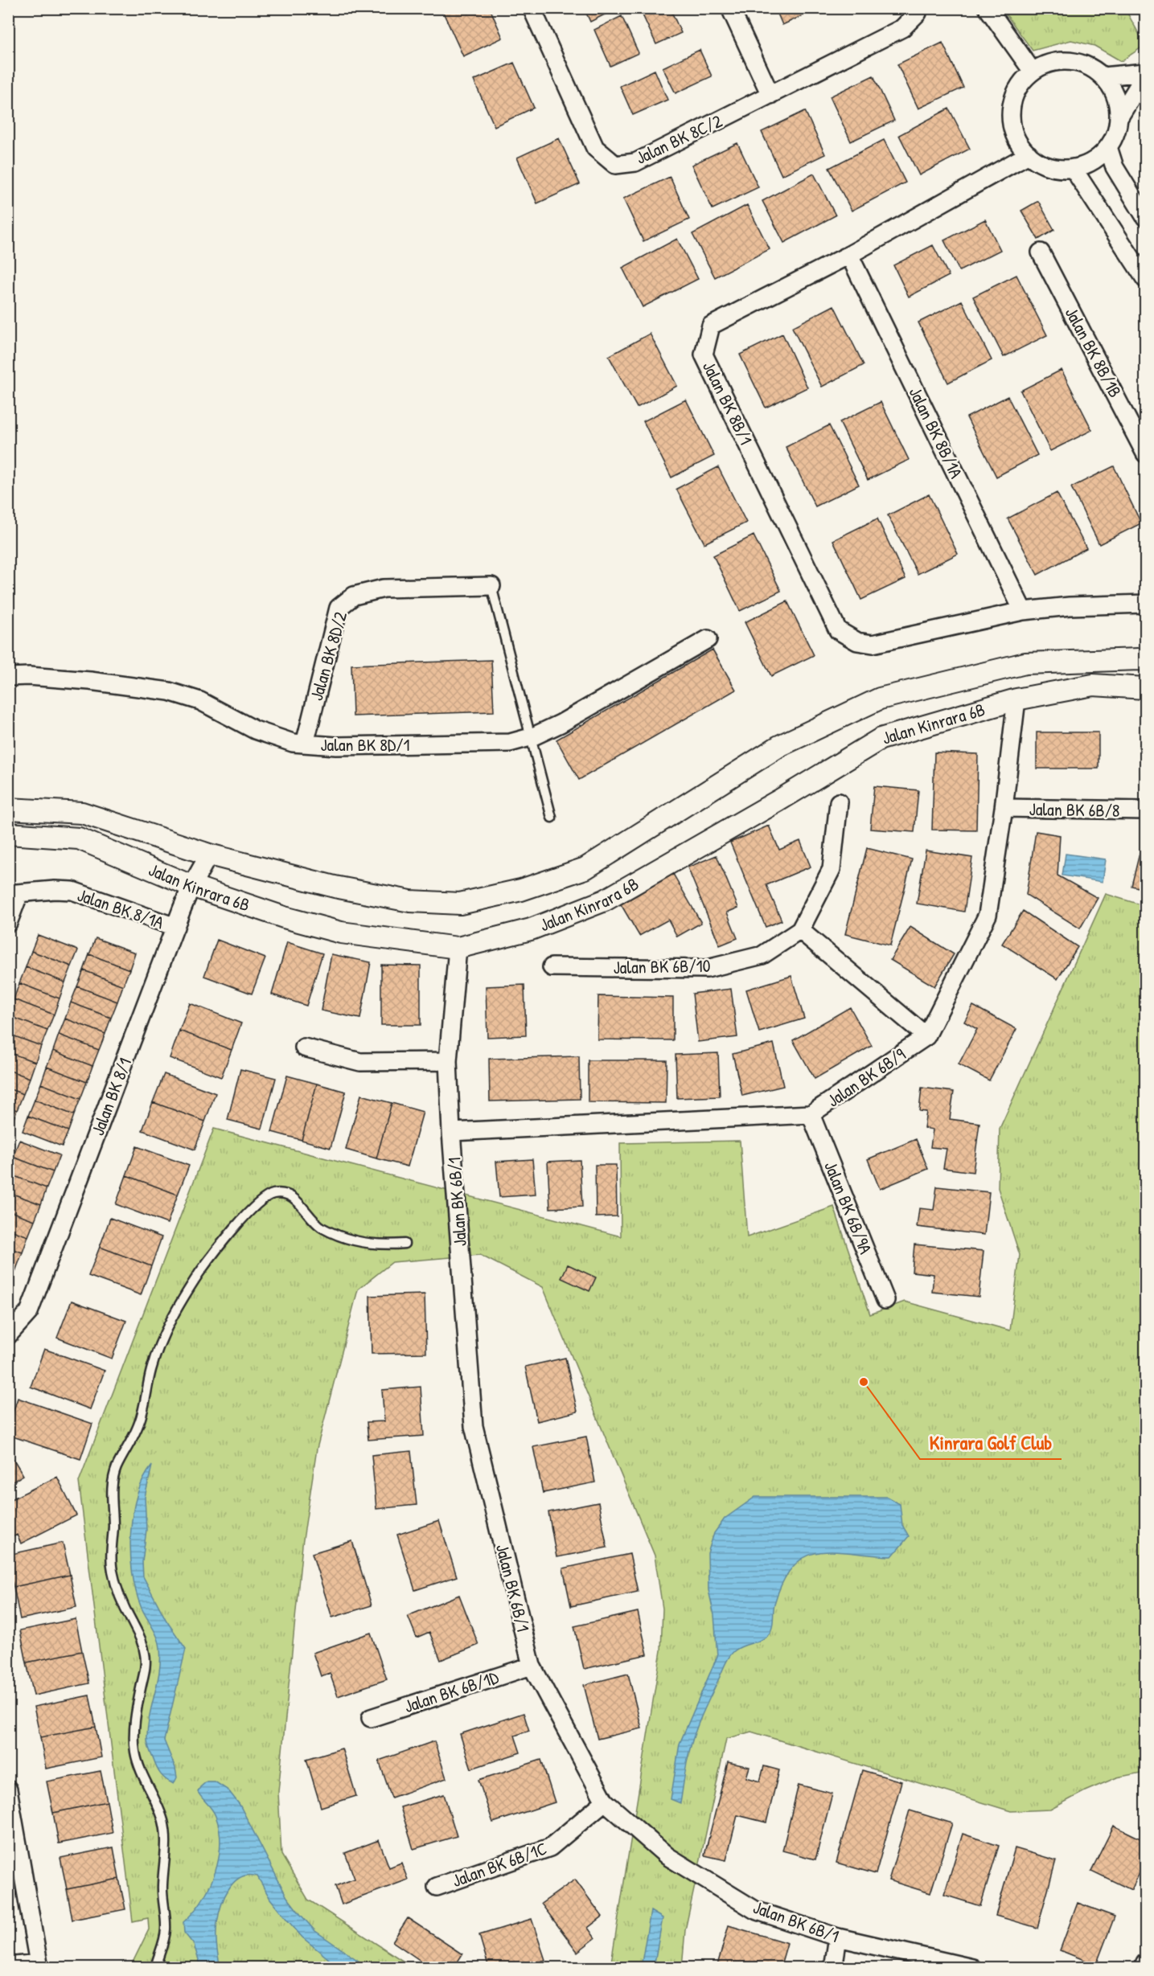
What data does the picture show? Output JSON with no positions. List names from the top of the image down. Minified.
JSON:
{"streets":{"street":["Jalan BK 8C/2","Jalan BK 8B/1B","Jalan BK 8B/1","Jalan BK 8B/1A","Jalan BK 8D/2","Jalan Kinrara 6B","Jalan BK 8D/1","Jalan BK 6B/8","Jalan BK 8/1A","Jalan BK 6B/10","Jalan BK 6B/9","Jalan BK 8/1","Jalan BK 6B/1","Jalan BK 6B/9A","Jalan BK 6B/1D","Jalan BK 6B/1C"]},"crossings":[["Jalan BK 8B/1","Jalan BK 8B/1A"],["Jalan BK 8D/2","Jalan BK 8D/1"],["Jalan Kinrara 6B","Jalan BK 6B/9"],["Jalan Kinrara 6B","Jalan BK 8/1"],["Jalan Kinrara 6B","Jalan BK 6B/1"],["Jalan BK 6B/8","Jalan BK 6B/9"],["Jalan BK 8/1A","Jalan BK 8/1"],["Jalan BK 6B/9","Jalan BK 6B/1"],["Jalan BK 6B/9","Jalan BK 6B/9A"],["Jalan BK 6B/1","Jalan BK 6B/1D"],["Jalan BK 6B/1","Jalan BK 6B/1C"]],"places":["Kinrara Golf Club"]}
